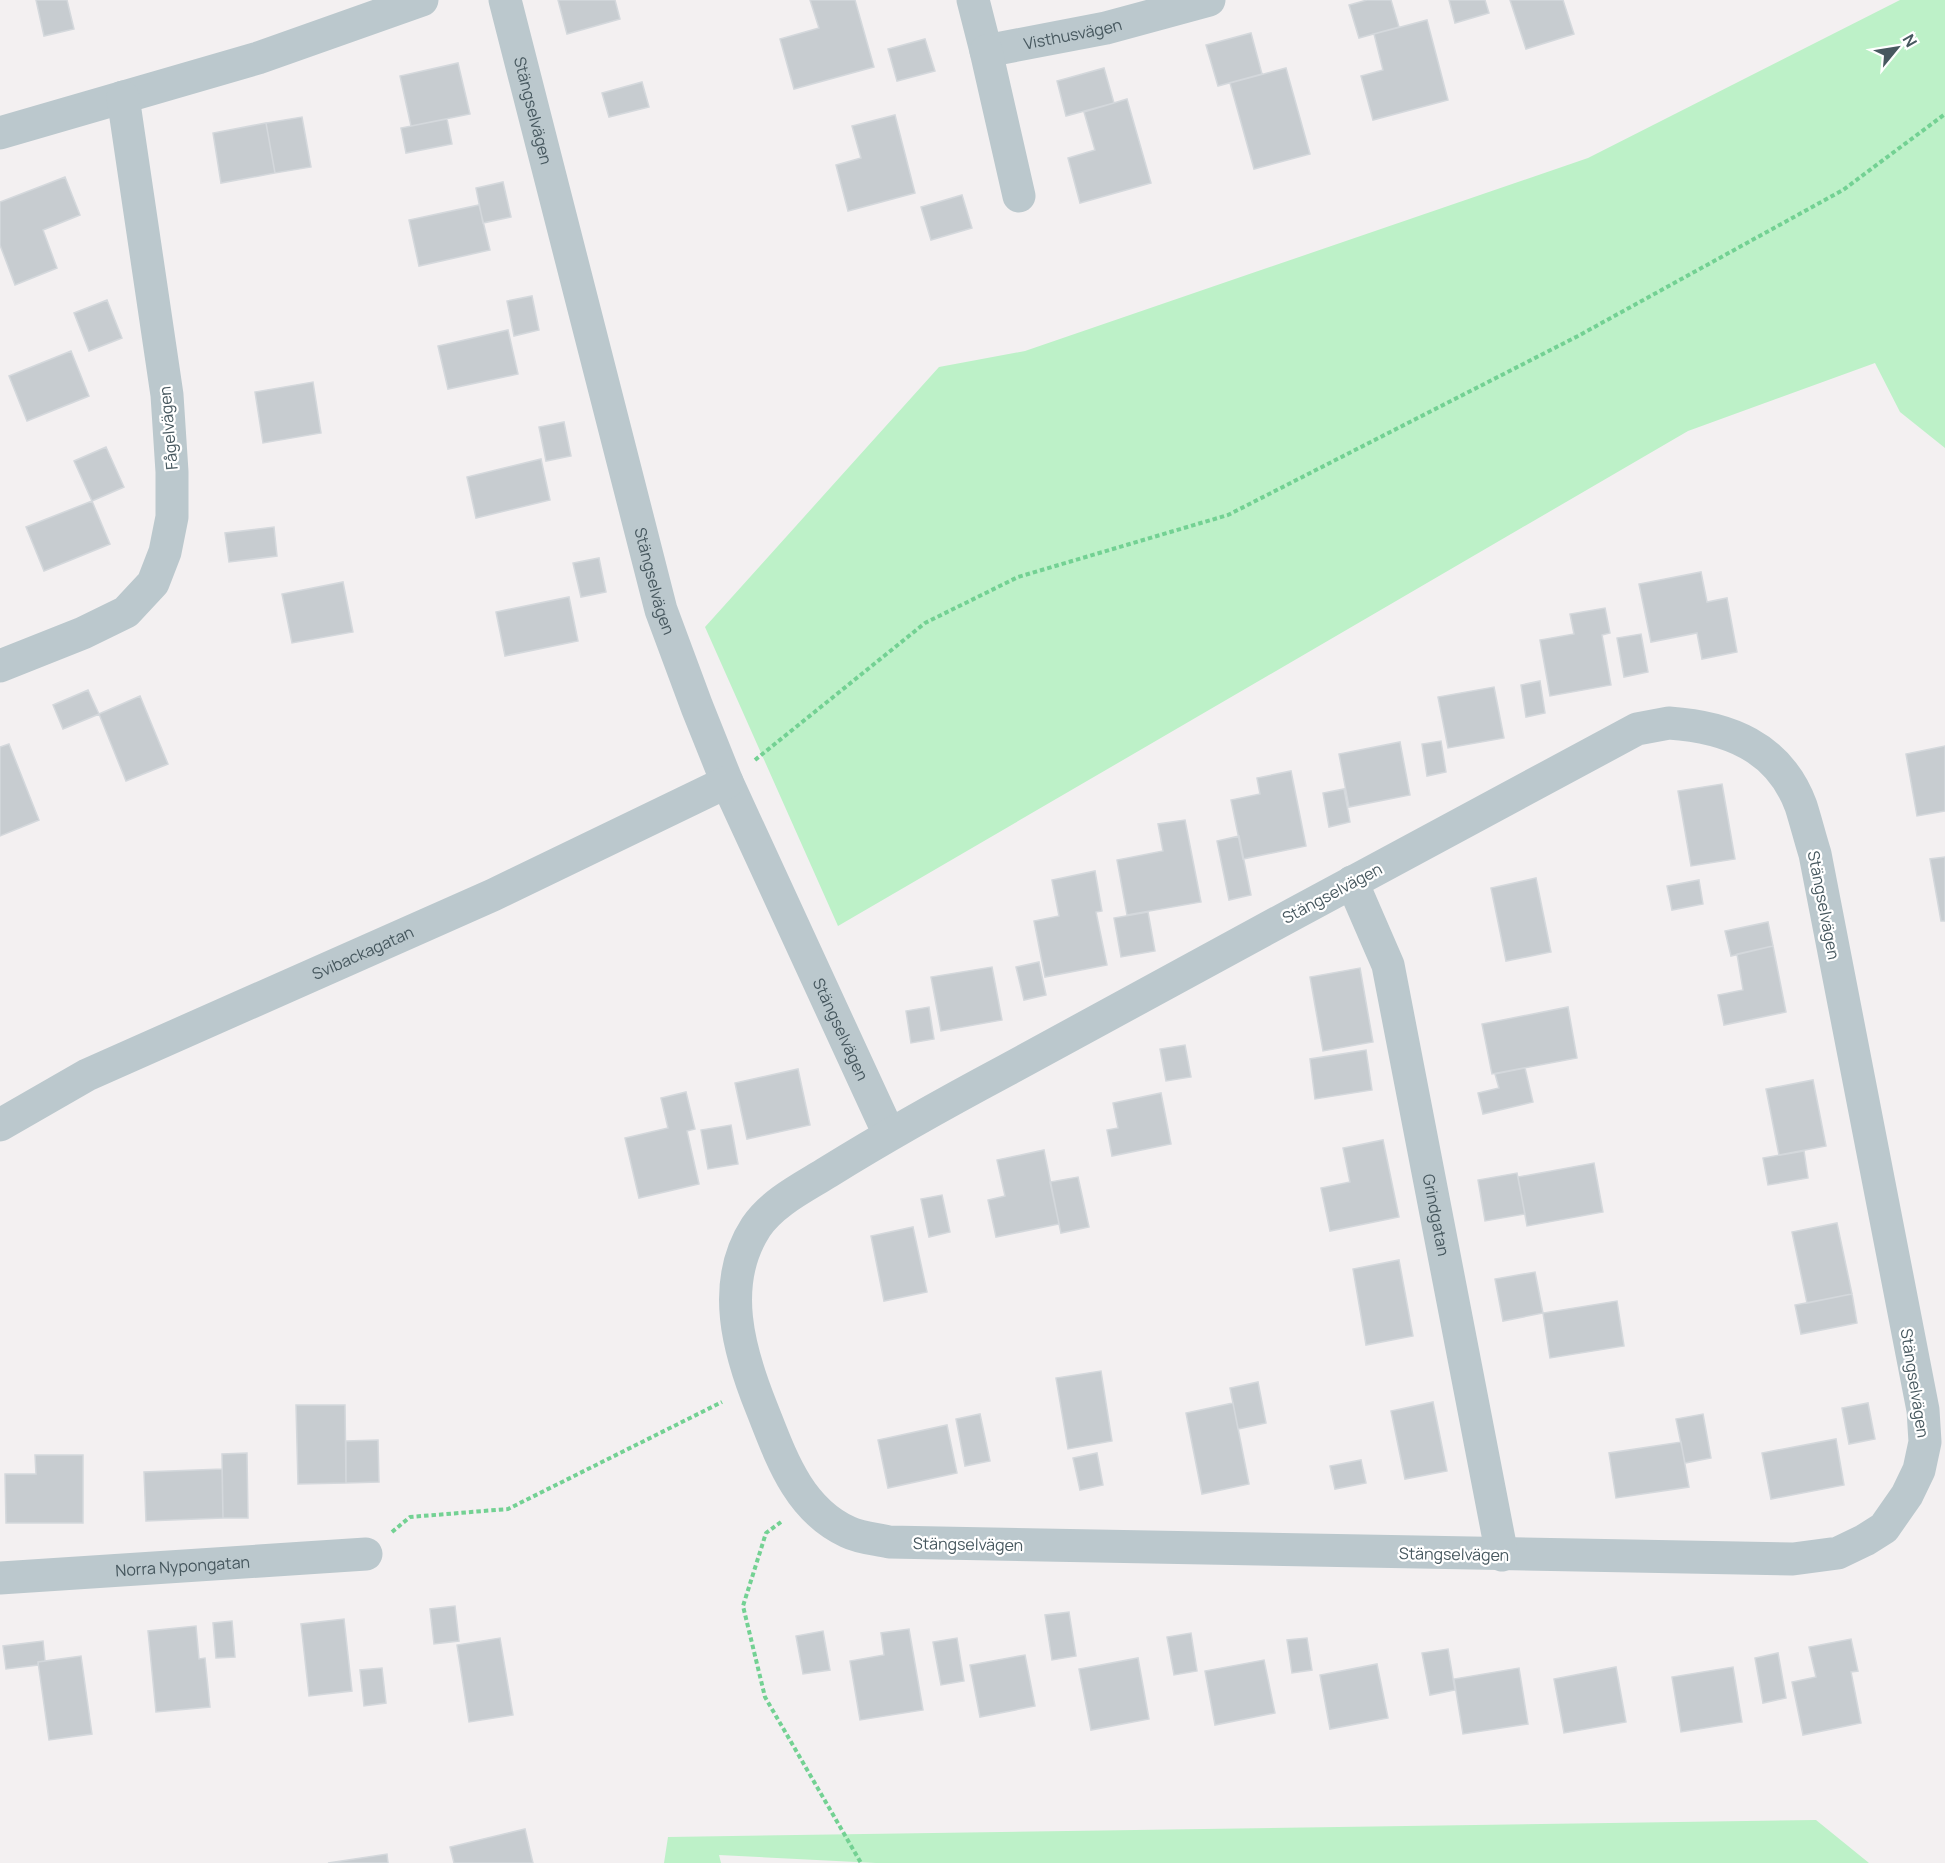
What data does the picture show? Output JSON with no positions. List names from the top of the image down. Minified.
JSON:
{"streets":{"street":["Visthusvägen","Stängselvägen","Fågelvägen","Svibackagatan","Grindgatan","Norra Nypongatan"]},"crossings":[["Stängselvägen","Svibackagatan"],["Stängselvägen","Grindgatan"]],"north":"top right"}
